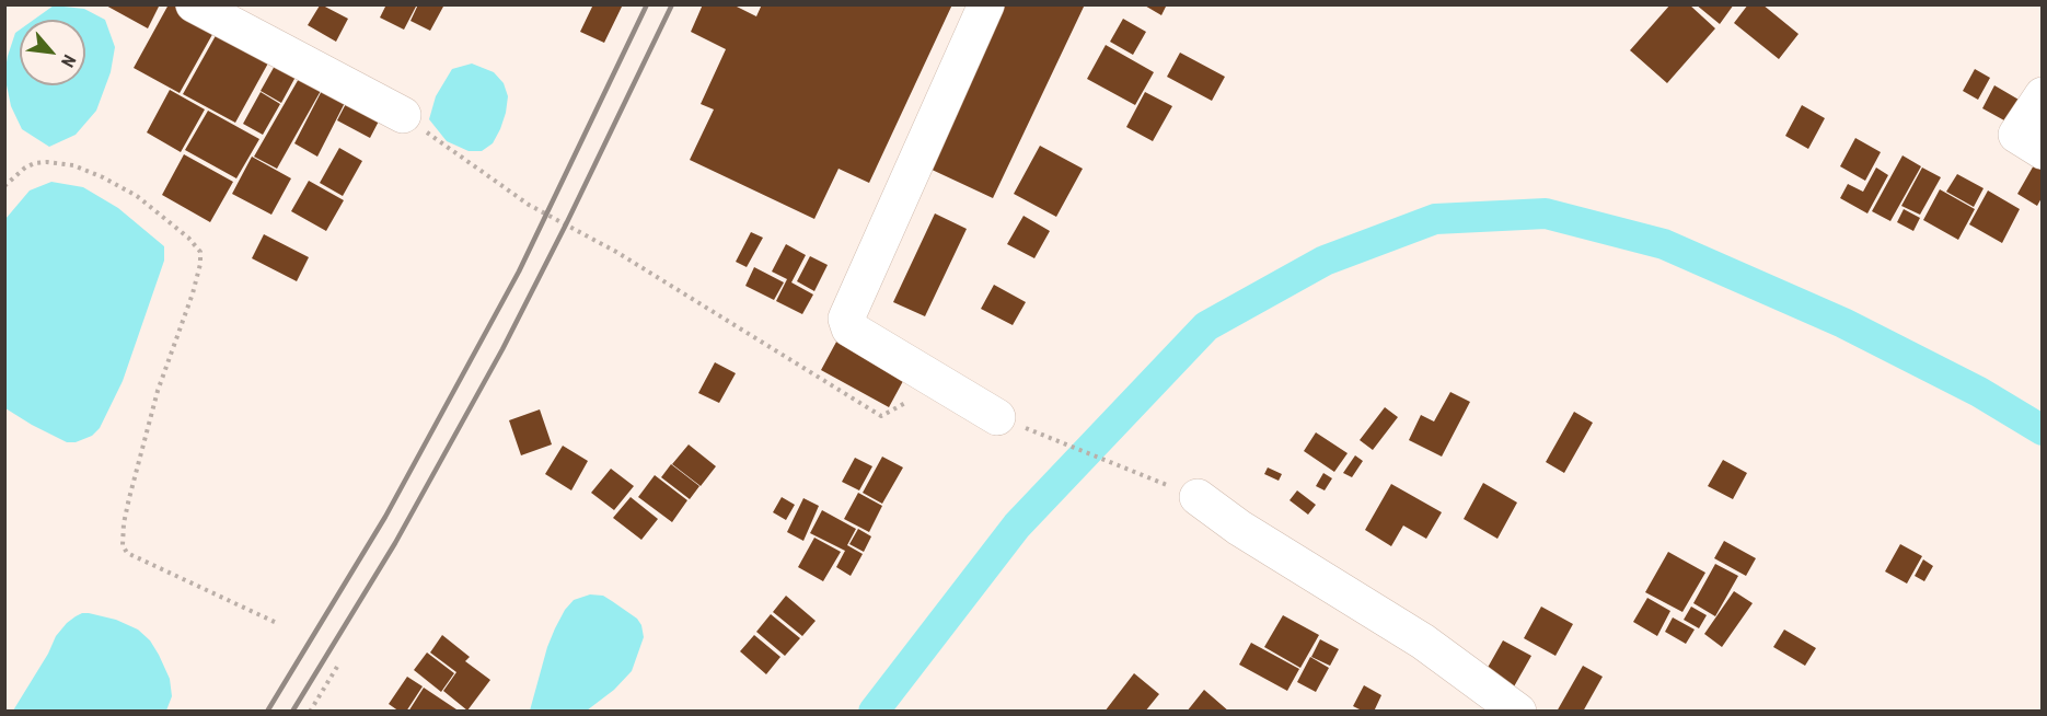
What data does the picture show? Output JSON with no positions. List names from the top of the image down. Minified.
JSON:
{"north":"bottom right"}
